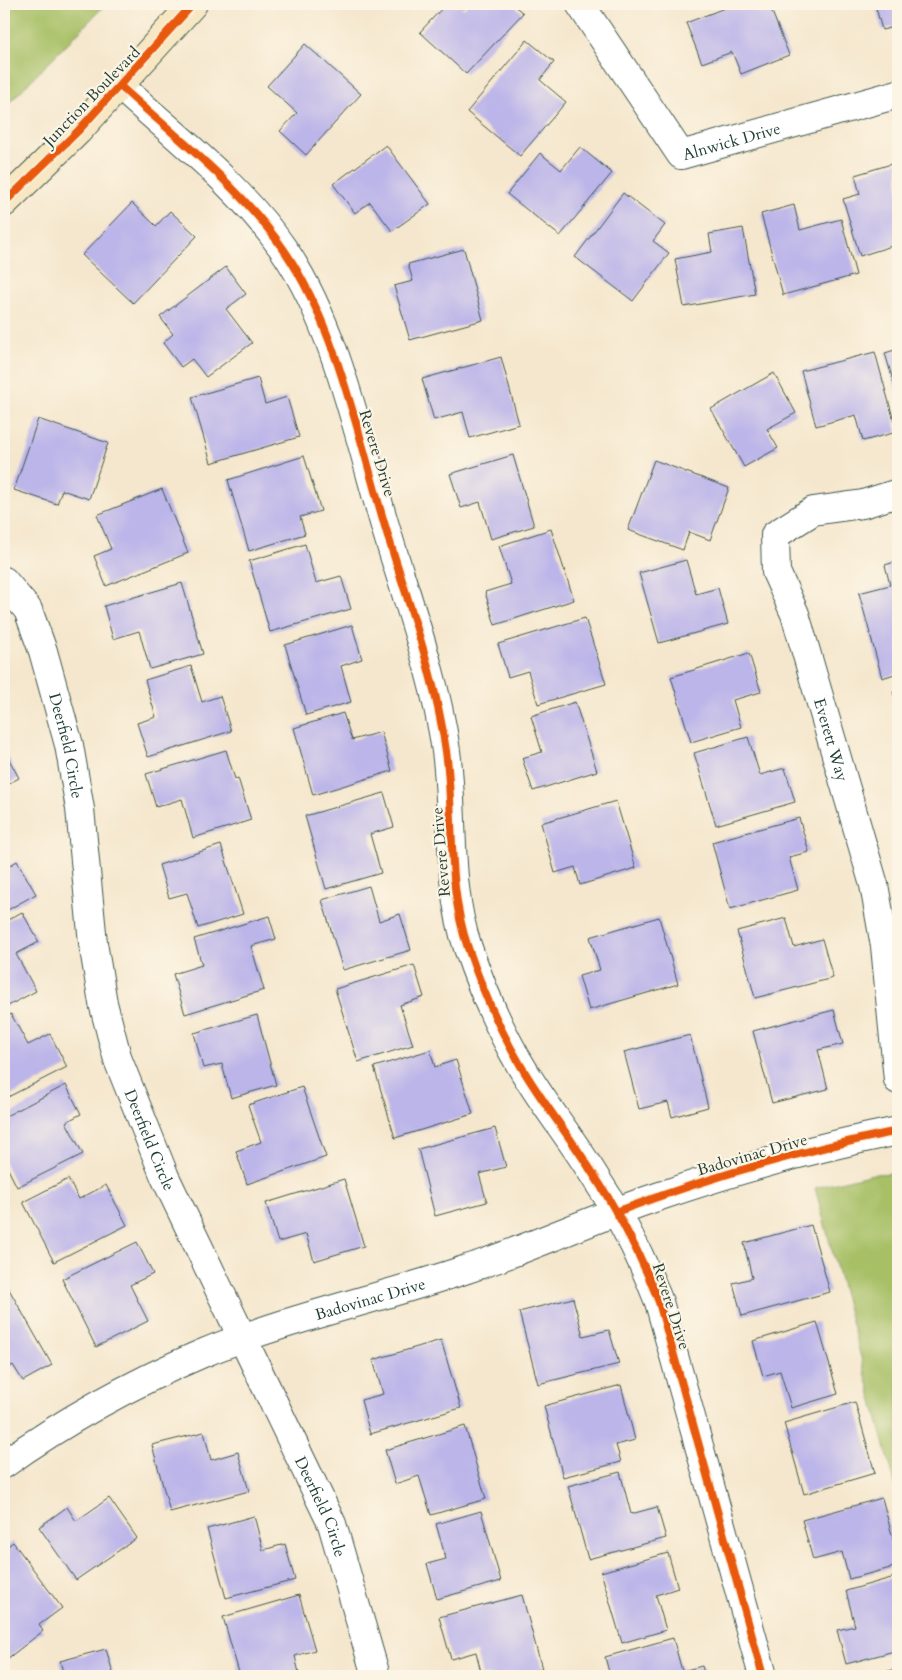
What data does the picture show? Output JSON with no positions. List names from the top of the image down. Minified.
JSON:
{"streets":{"main road":["Junction Boulevard"],"street":["Alnwick Drive","Revere Drive","Everett Way","Deerfield Circle","Badovinac Drive"]},"crossings":[["Junction Boulevard","Revere Drive"],["Revere Drive","Badovinac Drive"],["Deerfield Circle","Badovinac Drive"]]}
